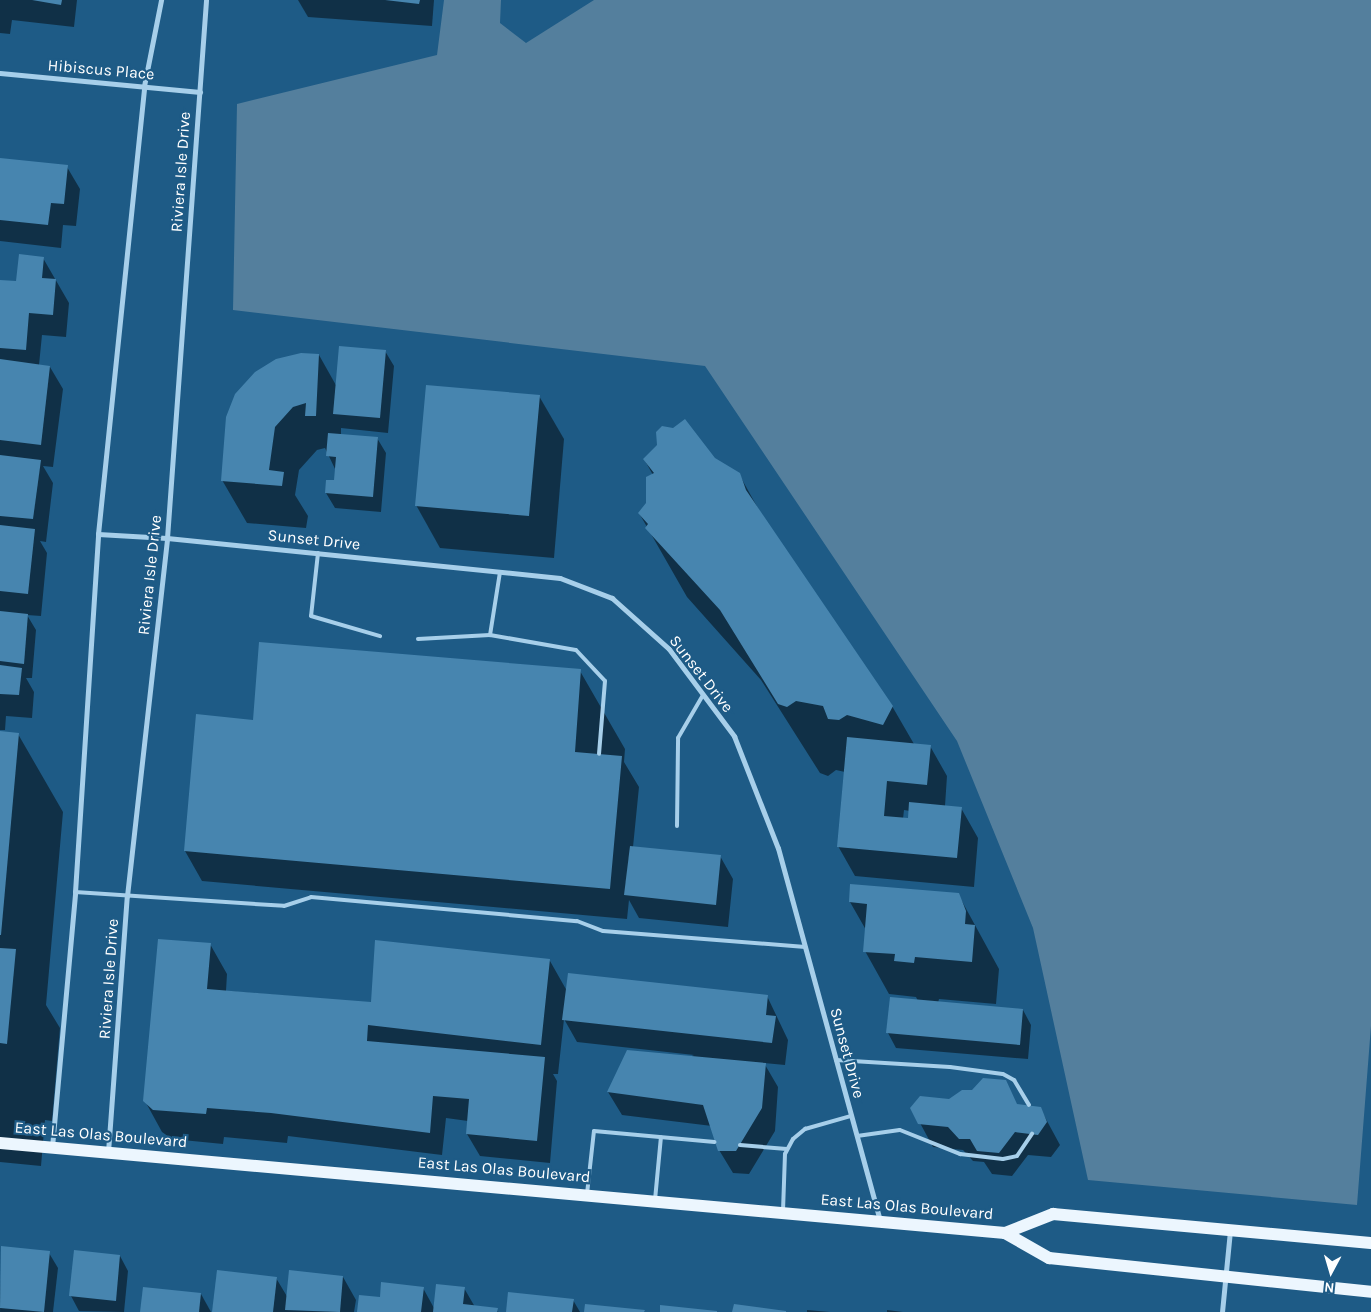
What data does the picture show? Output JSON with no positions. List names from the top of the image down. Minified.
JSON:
{"streets":{"main road":["East Las Olas Boulevard"],"street":["Hibiscus Place","Riviera Isle Drive","Sunset Drive"]},"crossings":[["Hibiscus Place","Riviera Isle Drive"],["Riviera Isle Drive","Sunset Drive"],["Riviera Isle Drive","East Las Olas Boulevard"],["Sunset Drive","East Las Olas Boulevard"]],"north":"bottom"}
